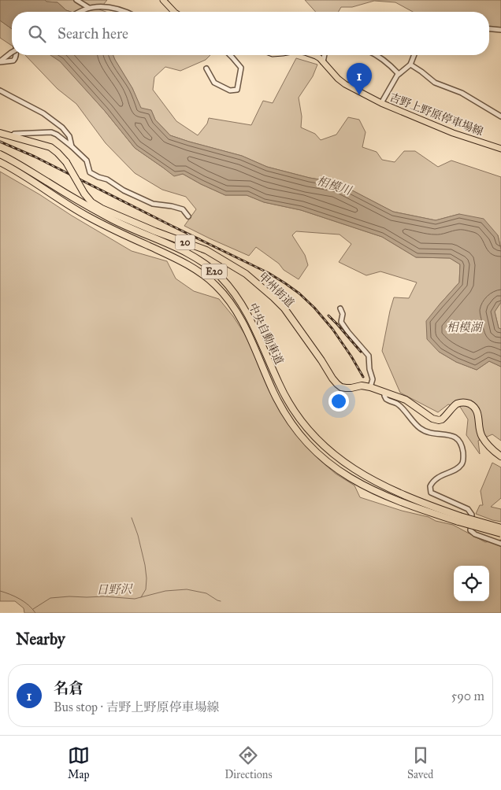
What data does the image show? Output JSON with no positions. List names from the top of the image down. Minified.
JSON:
{"streets":{"highway":["20","E20","甲州街道","中央自動車道"],"main road":["吉野上野原停車場線"]},"water":["相模川","相模湖","日野沢"],"page":{"search":"Search here","pins":"1","heading":"Nearby","list":[{"mark":"1","name":"名倉","note":"Bus stop · 吉野上野原停車場線","value":"590 m"}],"nav":["Map","Directions","Saved"]}}
